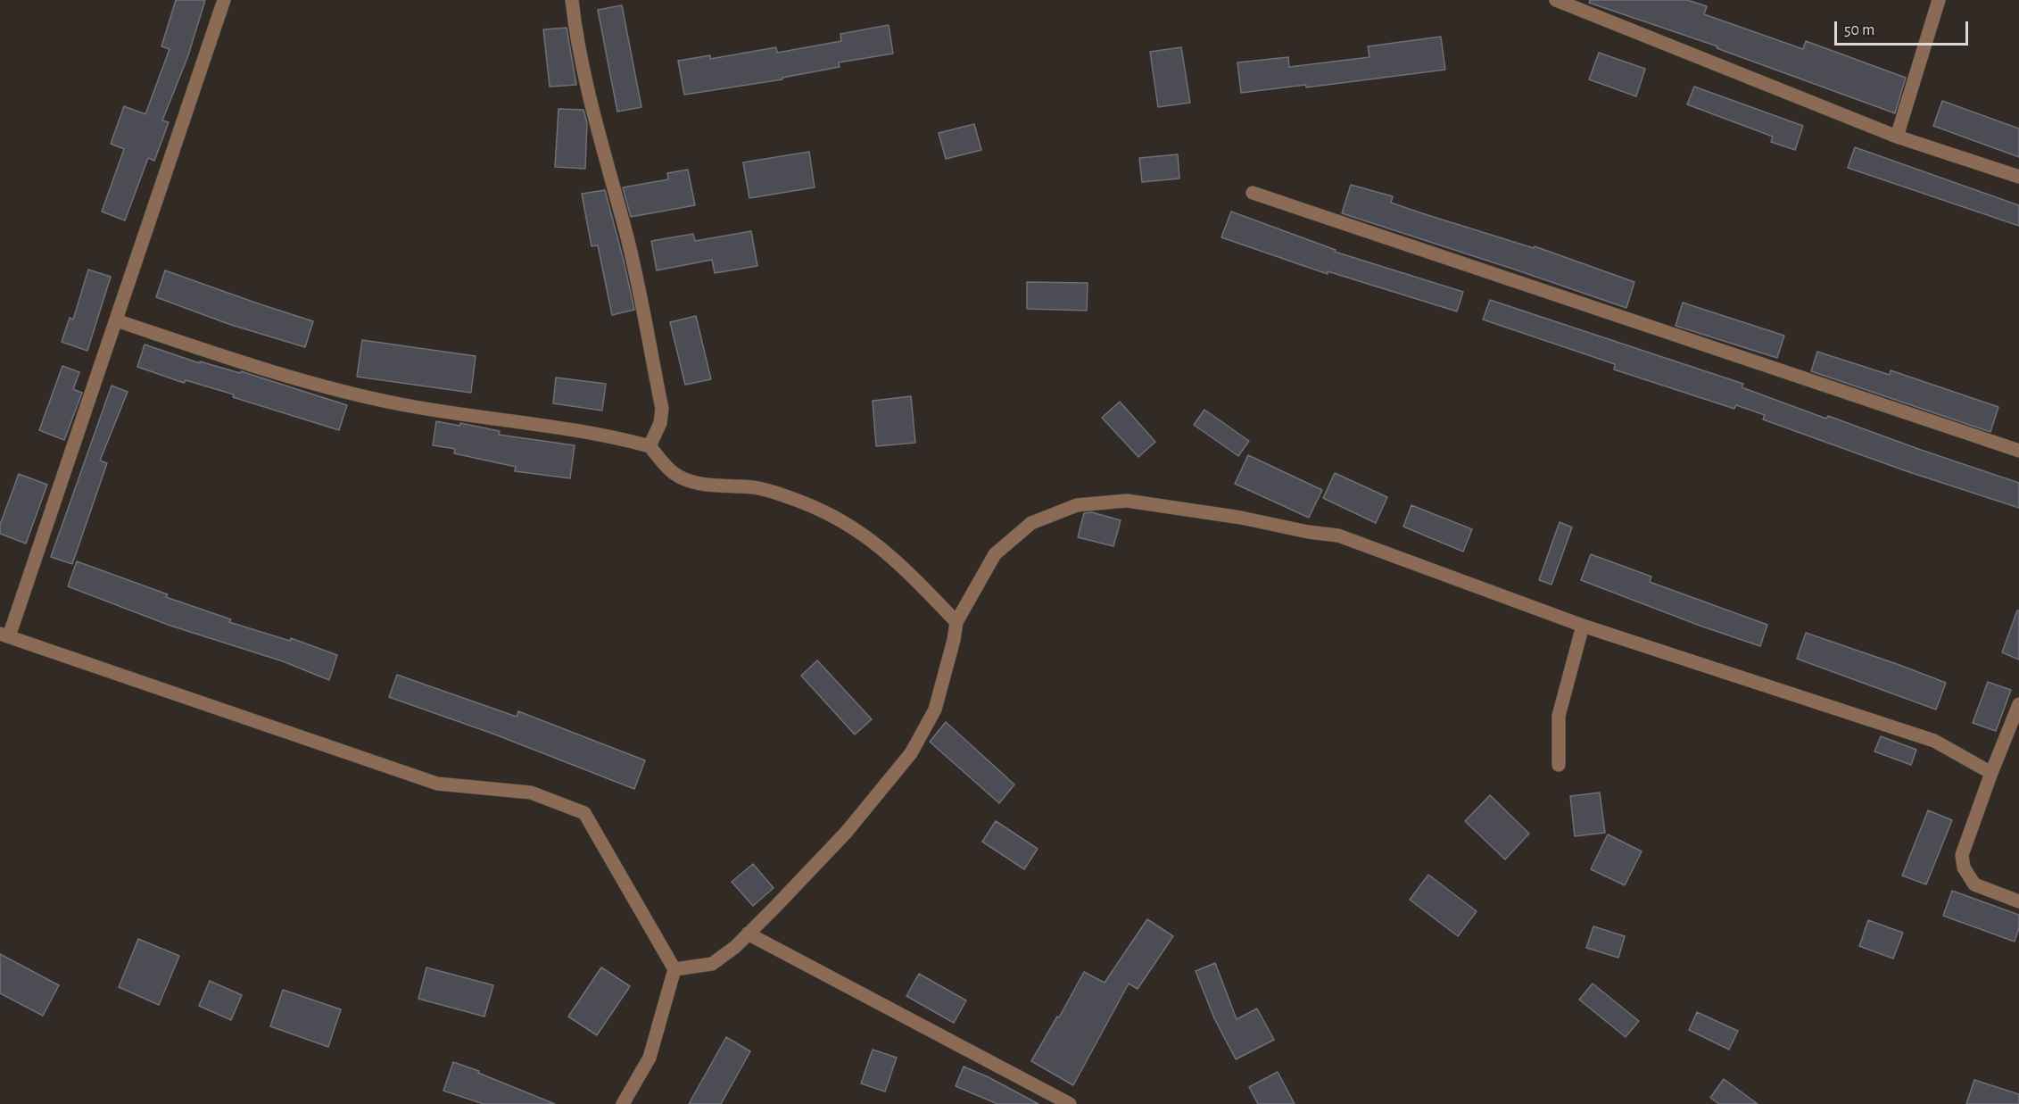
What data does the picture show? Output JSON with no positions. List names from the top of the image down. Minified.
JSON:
{"scale_bar":"50 m"}
